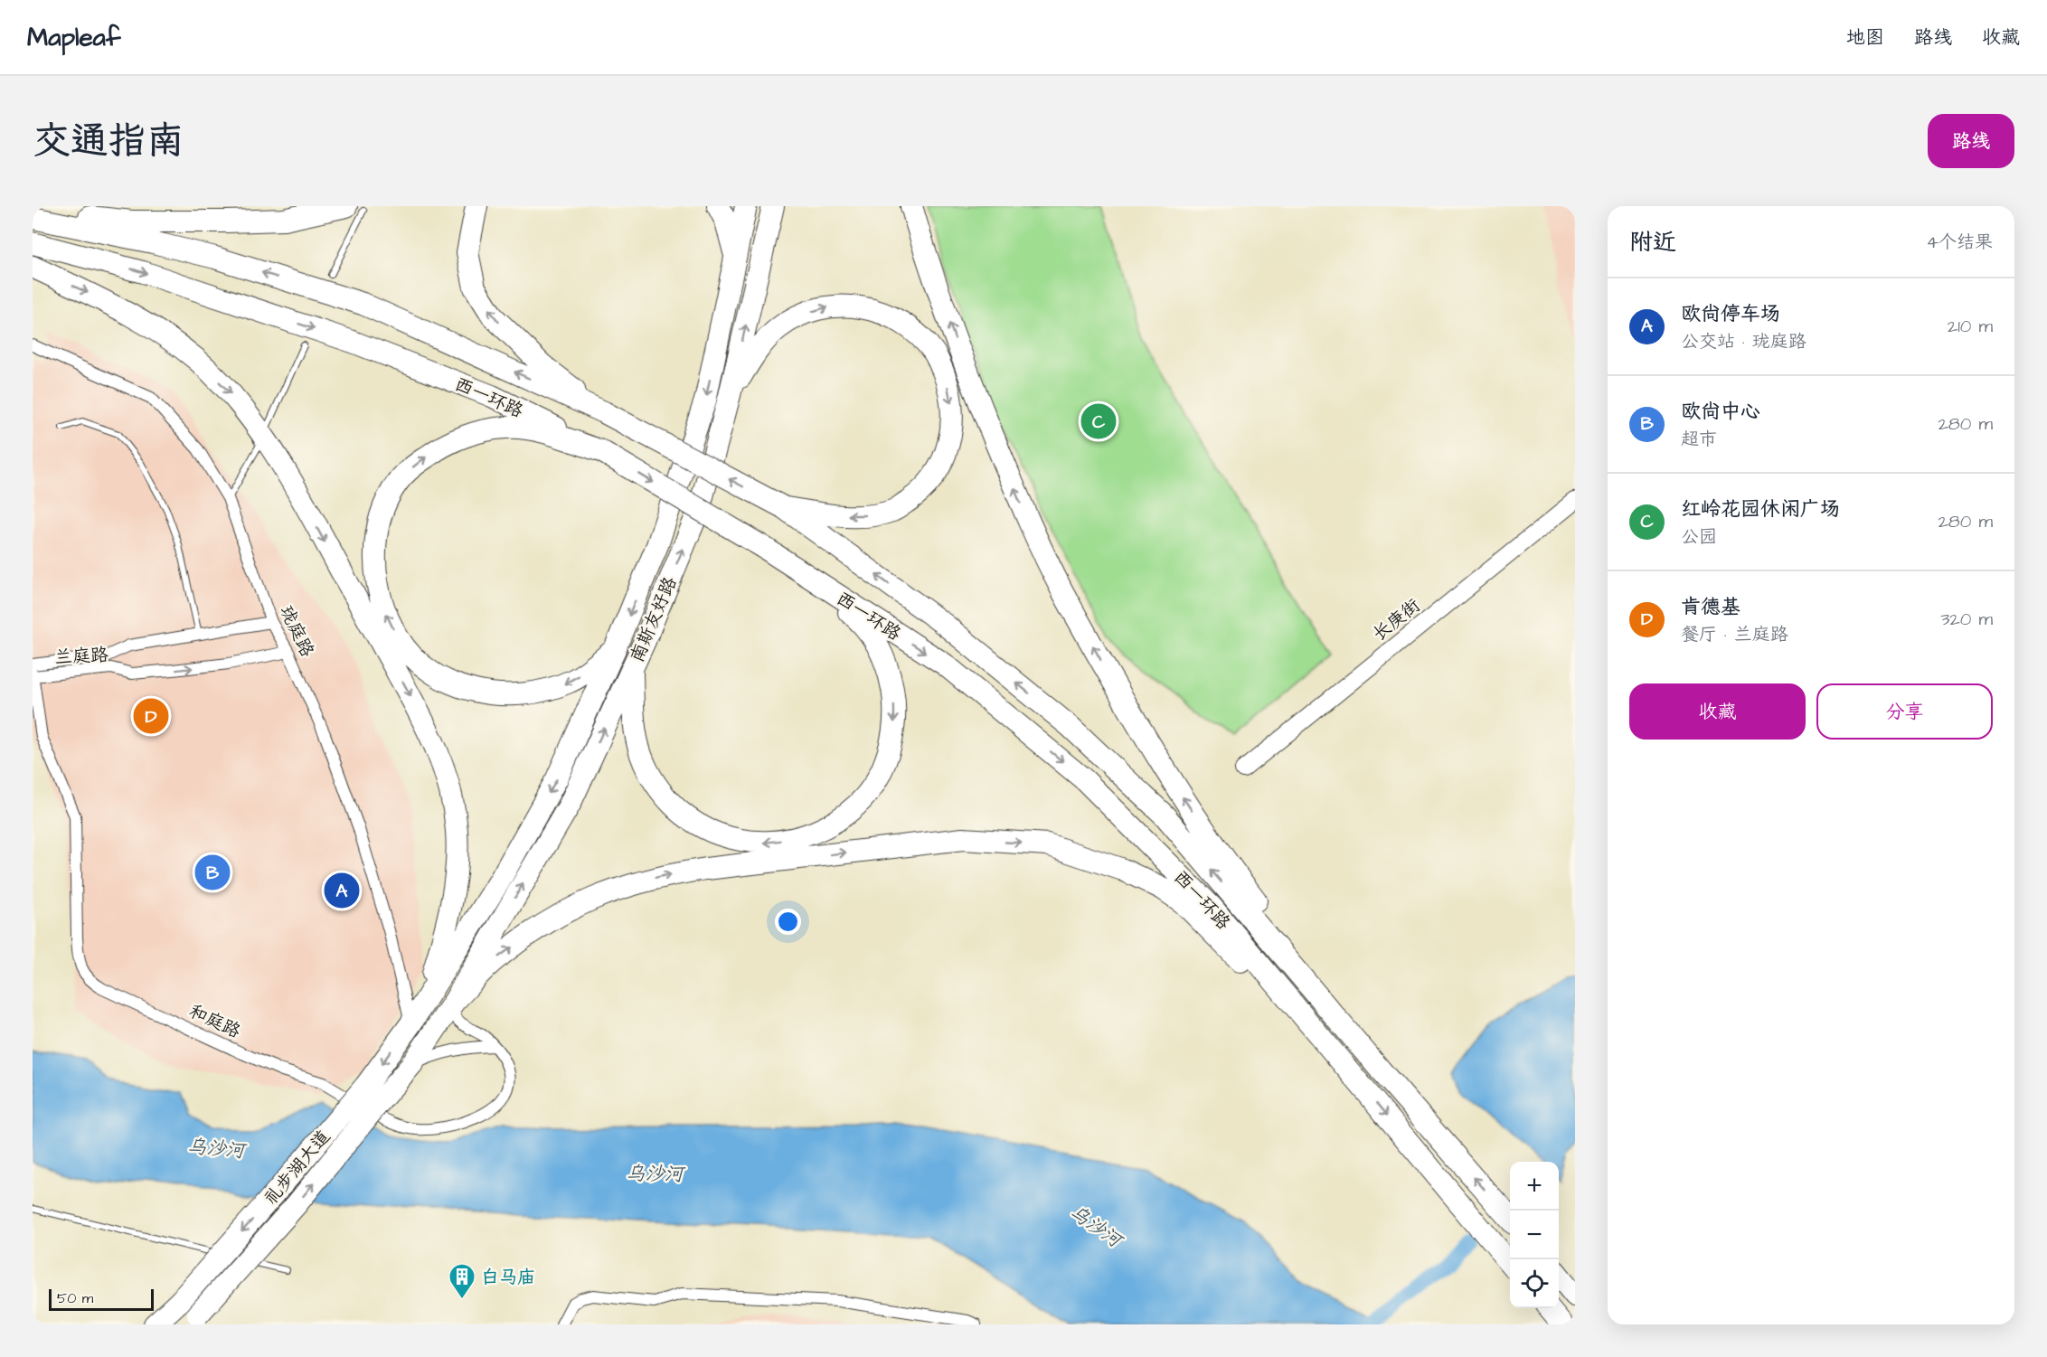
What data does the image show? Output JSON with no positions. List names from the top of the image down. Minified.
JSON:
{"streets":{"highway":["西一环路","南斯友好路","礼步湖大道"],"street":["长庚街","珑庭路","兰庭路","和庭路"]},"crossings":[["南斯友好路","和庭路"],["南斯友好路","礼步湖大道"],["珑庭路","兰庭路"],["珑庭路","礼步湖大道"],["兰庭路","和庭路"],["和庭路","礼步湖大道"]],"water":["乌沙河"],"places":{"building":["白马庙"]},"scale_bar":"50 m","page":{"header":"Mapleaf","nav":["地图","路线","收藏"],"title":"交通指南","buttons":["路线",["收藏","分享"]],"heading":["附近","4个结果"],"list":[{"mark":"A","name":"欧尚停车场","note":"公交站 · 珑庭路","value":"210 m"},{"mark":"B","name":"欧尚中心","note":"超市","value":"280 m"},{"mark":"C","name":"红岭花园休闲广场","note":"公园","value":"280 m"},{"mark":"D","name":"肯德基","note":"餐厅 · 兰庭路","value":"320 m"}],"pins":["C","D","B","A"],"map_buttons":["+","−"],"scale":"50 m"}}
